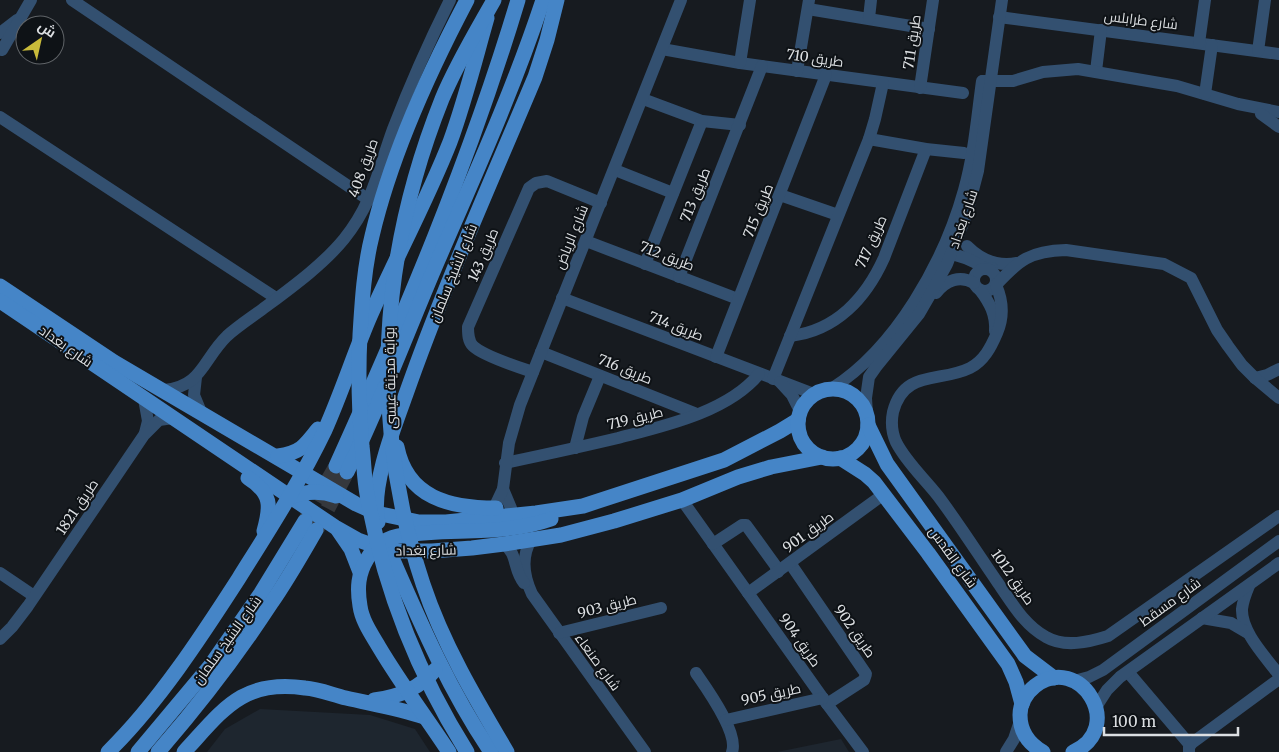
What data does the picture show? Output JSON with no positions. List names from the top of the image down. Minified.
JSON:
{"streets":{"main road":["شارع بغداد","شارع الشيخ سلمان","بوابة مدينة عيسى","شارع القدس"],"street":["شارع طرابلس","طريق 711","طريق 710","طريق 408","طريق 713","طريق 715","شارع الرياض","طريق 717","طريق 143","طريق 712","طريق 714","طريق 716","طريق 719","طريق 1821","طريق 901","طريق 1012","شارع مسقط","طريق 903","طريق 902","طريق 904","شارع صنعاء","طريق 905"]},"crossings":[["شارع طرابلس","شارع بغداد"],["طريق 711","طريق 710"],["طريق 710","طريق 713"],["طريق 710","طريق 715"],["طريق 710","شارع الرياض"],["طريق 408","شارع بغداد"],["طريق 713","طريق 712"],["طريق 715","طريق 712"],["طريق 715","طريق 714"],["شارع بغداد","شارع الشيخ سلمان"],["شارع بغداد","طريق 714"],["شارع بغداد","طريق 1821"],["شارع بغداد","شارع القدس"],["شارع بغداد","طريق 904"],["شارع بغداد","شارع صنعاء"],["شارع الرياض","طريق 143"],["شارع الرياض","طريق 712"],["شارع الرياض","طريق 714"],["شارع الرياض","طريق 716"],["شارع الرياض","طريق 719"],["طريق 714","طريق 719"],["طريق 714","شارع القدس"],["طريق 716","طريق 719"],["طريق 901","شارع القدس"],["طريق 901","طريق 902"],["طريق 901","طريق 904"],["طريق 903","شارع صنعاء"],["طريق 902","طريق 904"],["طريق 902","طريق 905"],["طريق 904","طريق 905"]],"scale_bar":"100 m","north":"top right"}
